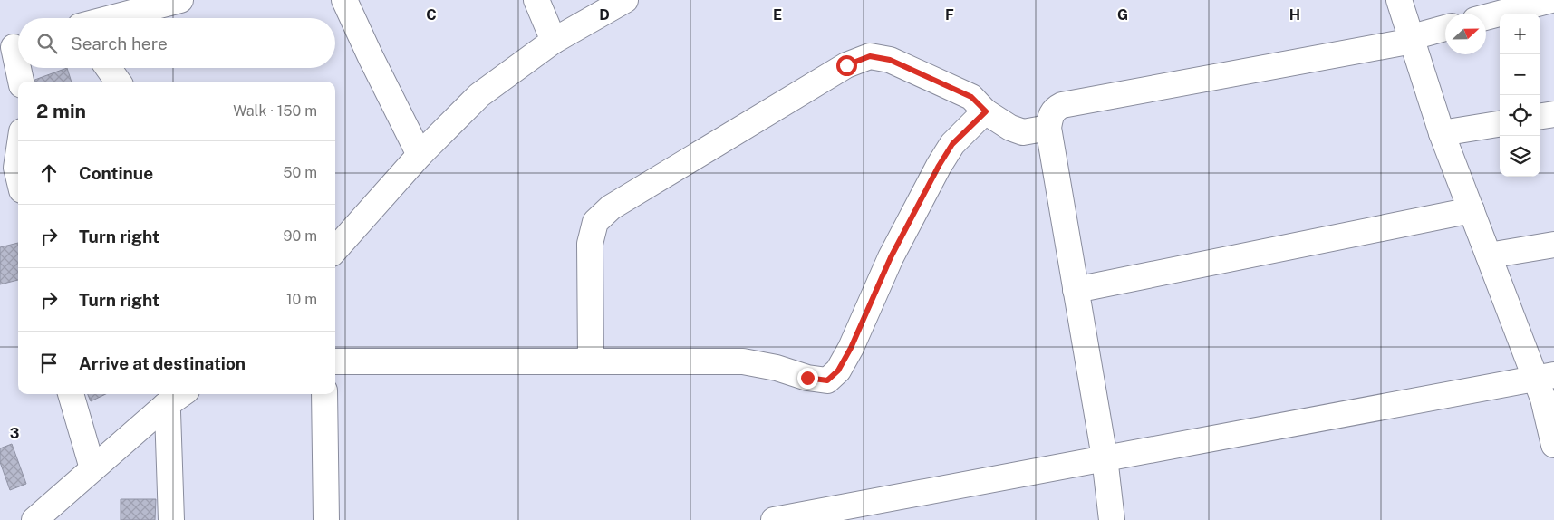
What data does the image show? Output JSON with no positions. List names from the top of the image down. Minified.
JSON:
{"north":"right","page":{"map_buttons":["+","−"],"search":"Search here","heading":["2 min","Walk · 150 m"],"list":[["Continue","50 m"],["Turn right","90 m"],["Turn right","10 m"],"Arrive at destination"]},"grid":{"columns":["C","D","E","F","G","H"],"rows":["3"]}}
